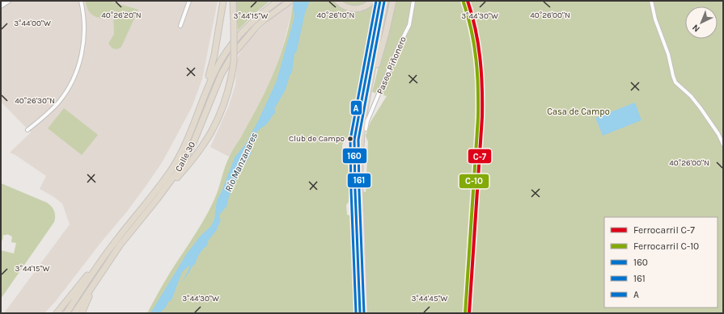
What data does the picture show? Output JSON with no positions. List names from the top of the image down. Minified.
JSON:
{"streets":{"highway":["Calle 30"],"street":["Paseo Piñonero"]},"water":["Río Manzanares"],"parks":["Casa de Campo"],"places":["Club de Campo"],"lines":["rail line C-7","transit line 160","transit line A","transit line 161","rail line C-10"],"legend":["Ferrocarril C-7","Ferrocarril C-10","160","161","A"],"north":"bottom left","coordinates":["40°26'20\"N","40°26'10\"N","40°26'00\"N","3°44'15\"W","3°44'30\"W","3°44'00\"W","40°26'30\"N","3°44'45\"W"]}
